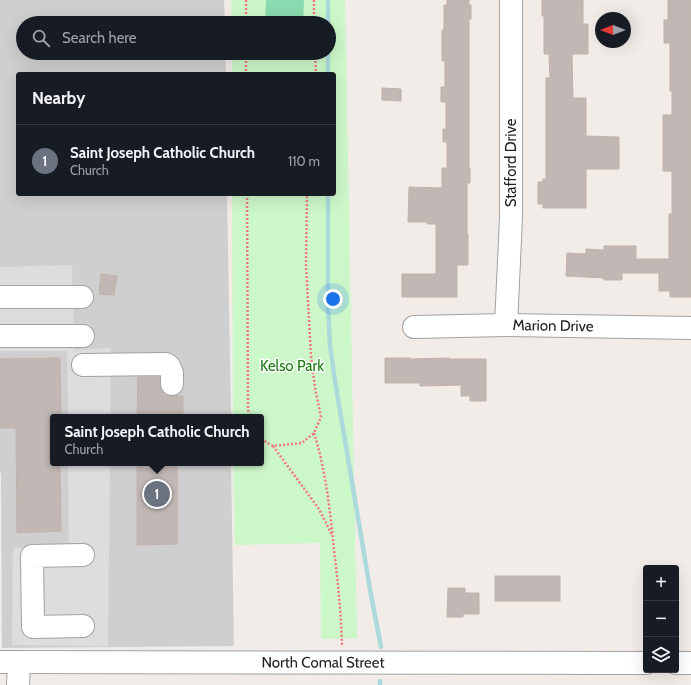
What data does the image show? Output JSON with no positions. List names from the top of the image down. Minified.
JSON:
{"streets":{"street":["Stafford Drive","Marion Drive","North Comal Street"]},"crossings":[["Stafford Drive","Marion Drive"]],"parks":["Kelso Park"],"north":"left","page":{"search":"Search here","heading":"Nearby","list":[{"mark":"1","name":"Saint Joseph Catholic Church","note":"Church","value":"110 m"}],"popup":["Saint Joseph Catholic Church","Church"],"pins":"1","map_buttons":["+","−"]}}
